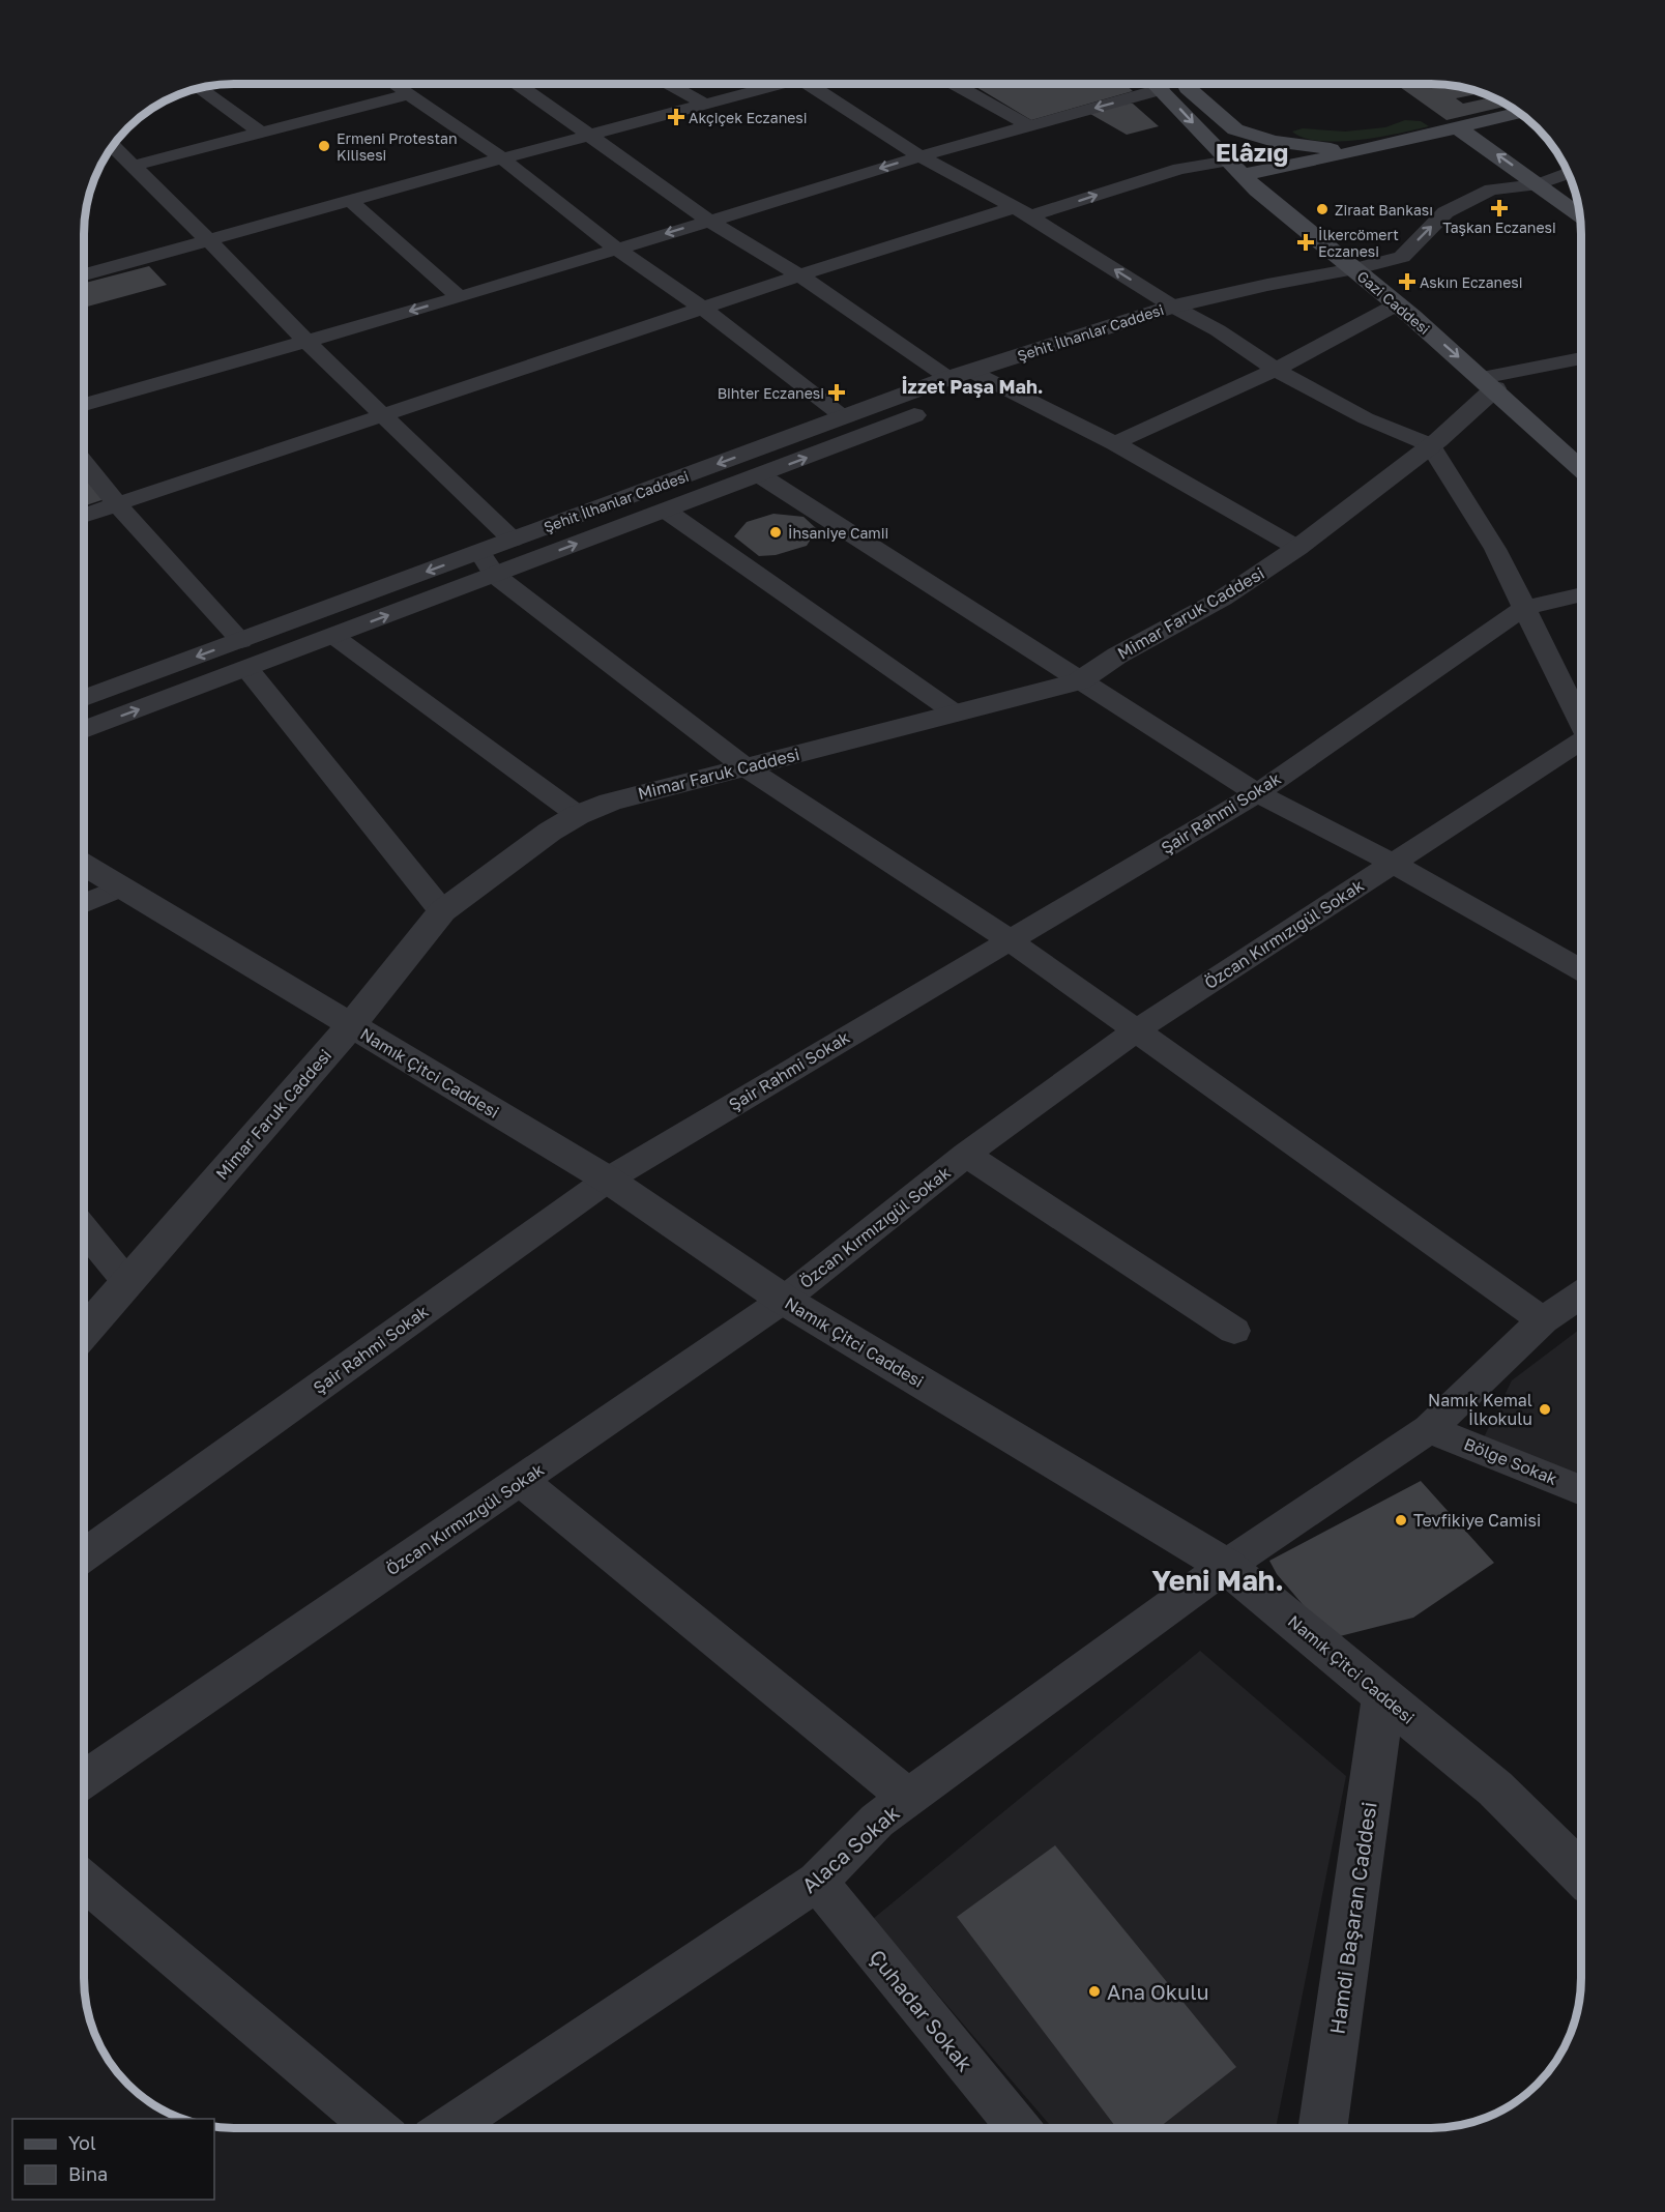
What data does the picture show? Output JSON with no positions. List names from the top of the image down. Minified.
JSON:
{"streets":{"main road":["Gazi Caddesi"],"street":["Şehit İlhanlar Caddesi","Mimar Faruk Caddesi","Şair Rahmi Sokak","Özcan Kırmızıgül Sokak","Namık Çitci Caddesi","Bölge Sokak","Alaca Sokak","Hamdi Başaran Caddesi","Çuhadar Sokak"]},"crossings":[["Gazi Caddesi","Mimar Faruk Caddesi"],["Mimar Faruk Caddesi","Namık Çitci Caddesi"],["Şair Rahmi Sokak","Namık Çitci Caddesi"],["Özcan Kırmızıgül Sokak","Namık Çitci Caddesi"],["Namık Çitci Caddesi","Alaca Sokak"],["Namık Çitci Caddesi","Hamdi Başaran Caddesi"],["Bölge Sokak","Alaca Sokak"],["Alaca Sokak","Çuhadar Sokak"]],"districts":["Elâzığ","İzzet Paşa Mah.","Yeni Mah."],"places":{"health":["Akçiçek Eczanesi","Taşkan Eczanesi","İlkercömert Eczanesi","Askın Eczanesi","Bihter Eczanesi"],"other":["Ermeni Protestan Kilisesi","Ziraat Bankası","İhsaniye Camii","Namık Kemal İlkokulu","Tevfikiye Camisi","Ana Okulu"]},"legend":["Yol","Bina"]}
